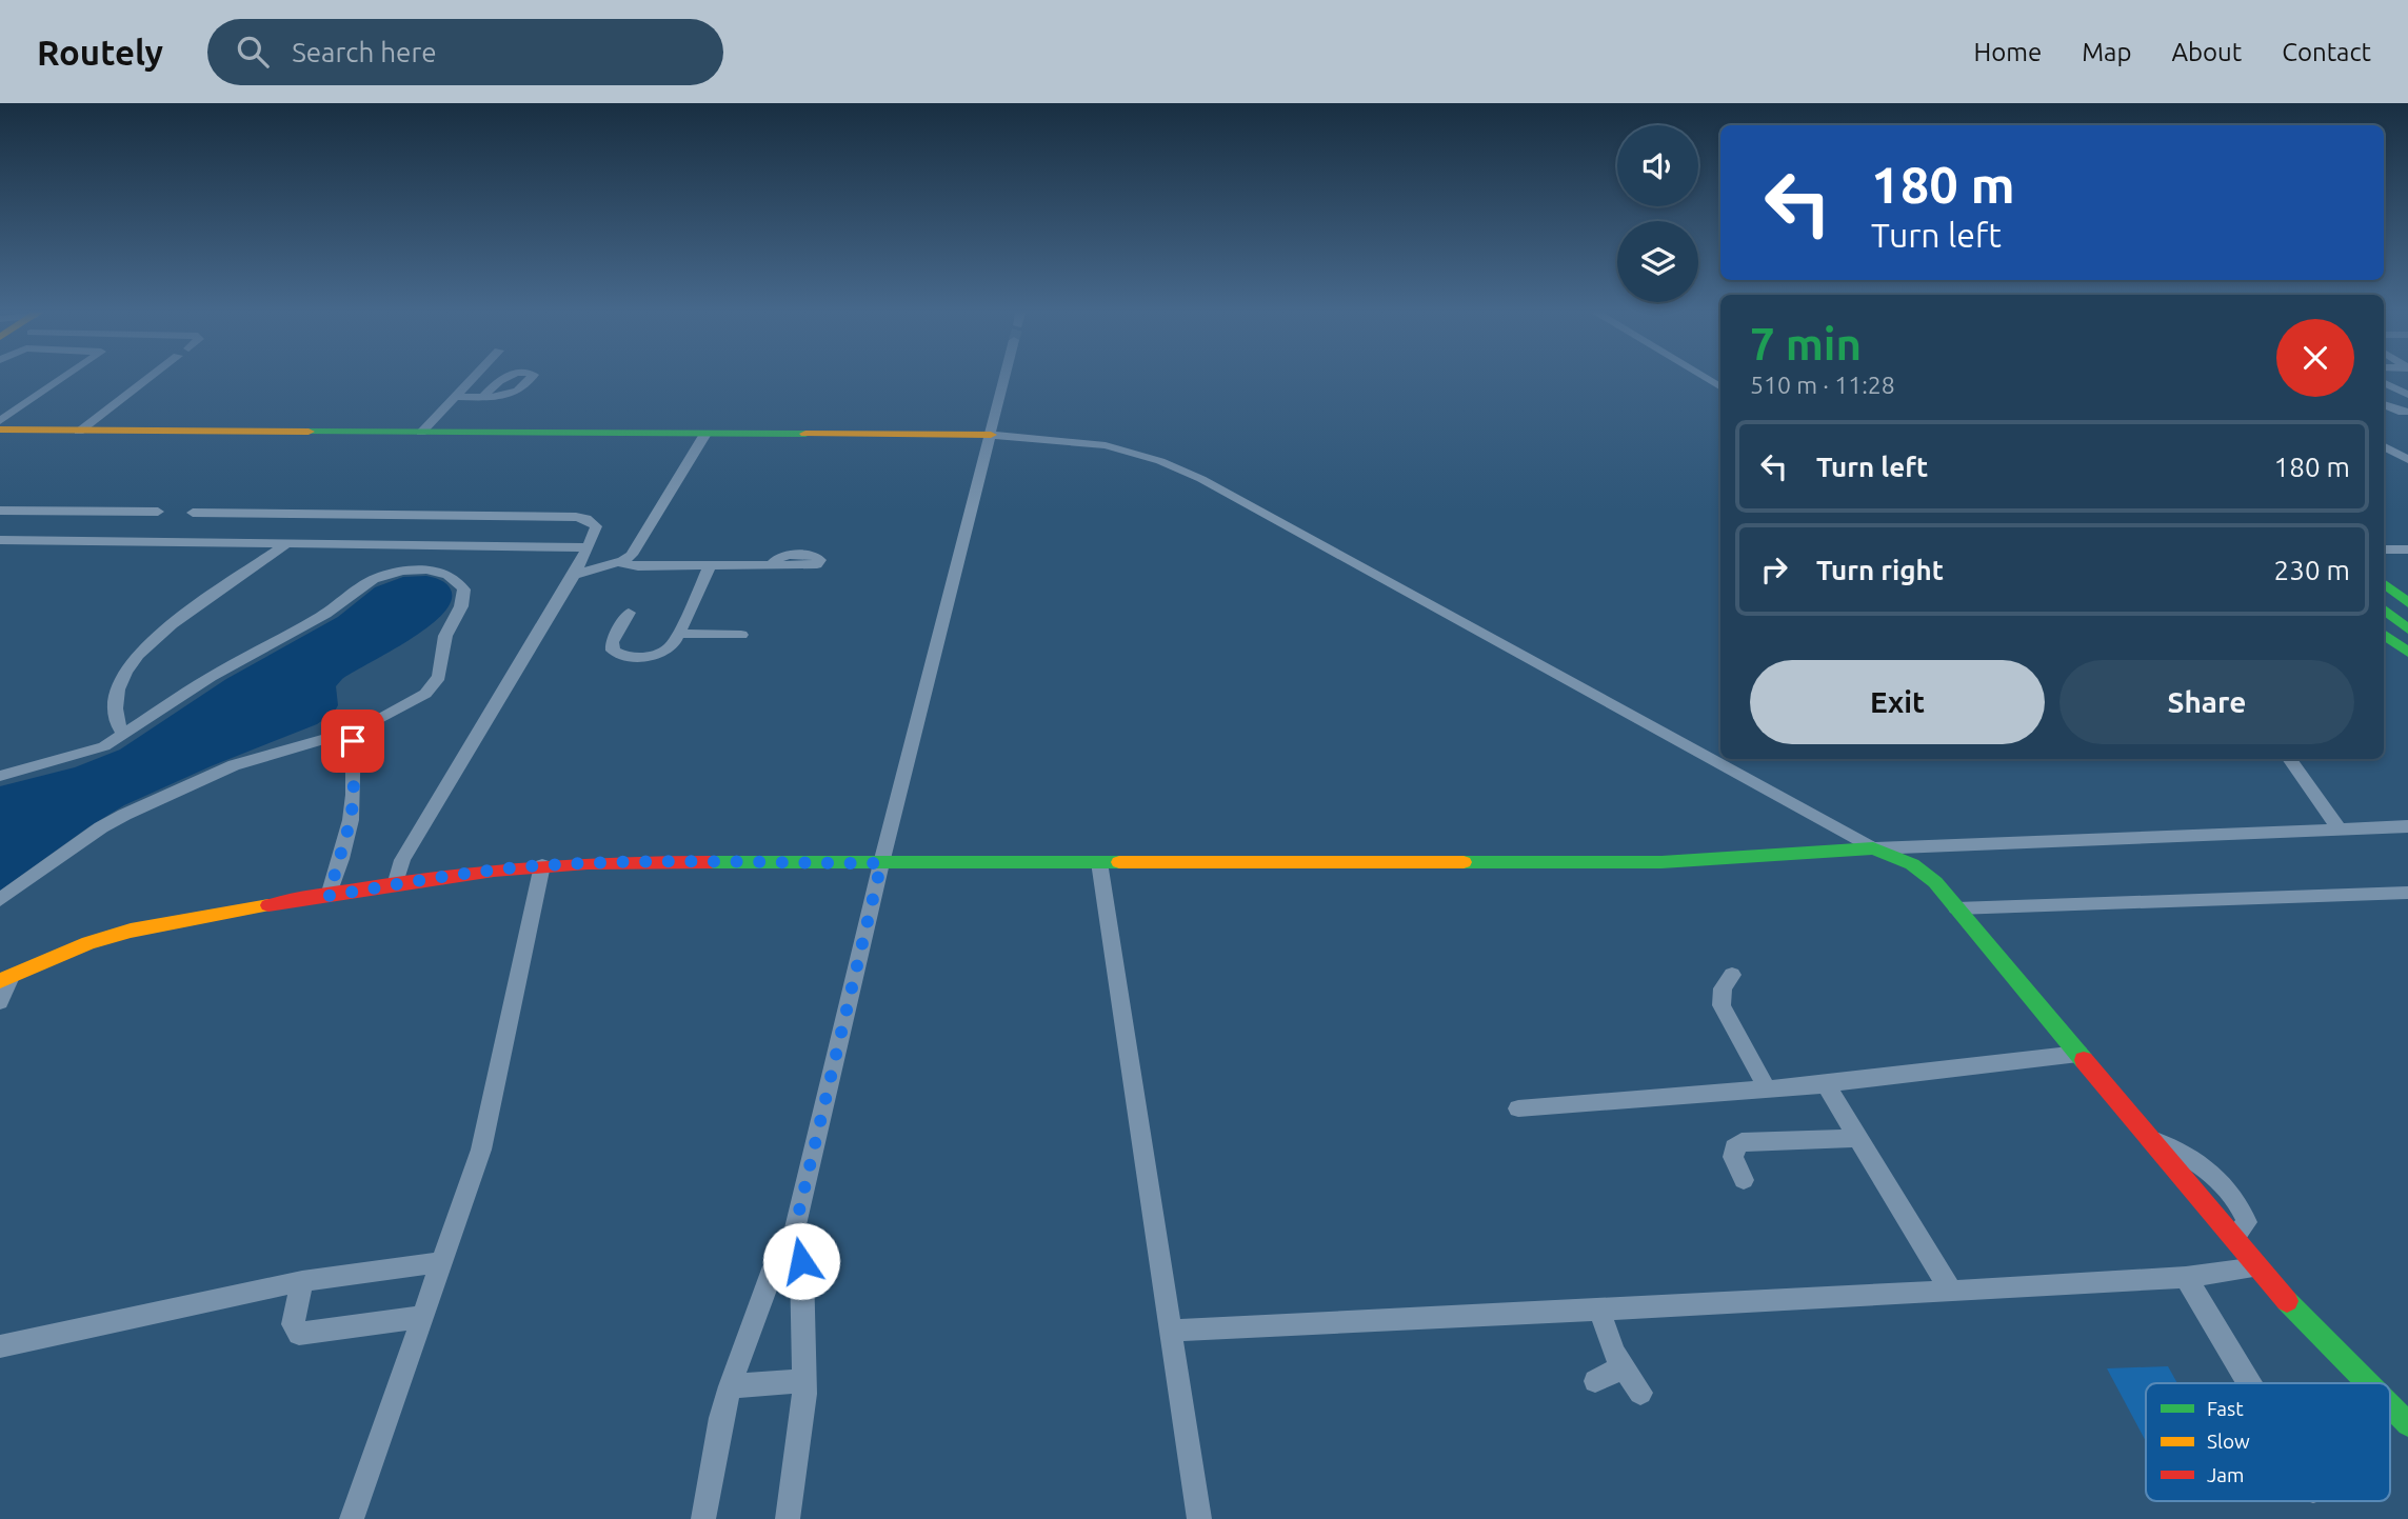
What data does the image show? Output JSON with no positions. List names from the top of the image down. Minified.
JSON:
{"legend":["Fast","Slow","Jam"],"page":{"header":"Routely","search":"Search here","nav":["Home","Map","About","Contact"],"turn":["180 m","Turn left"],"heading":["7 min","510 m · 11:28"],"list":[{"name":"Turn left","value":"180 m"},{"name":"Turn right","value":"230 m"}],"buttons":["Exit","Share"]}}
